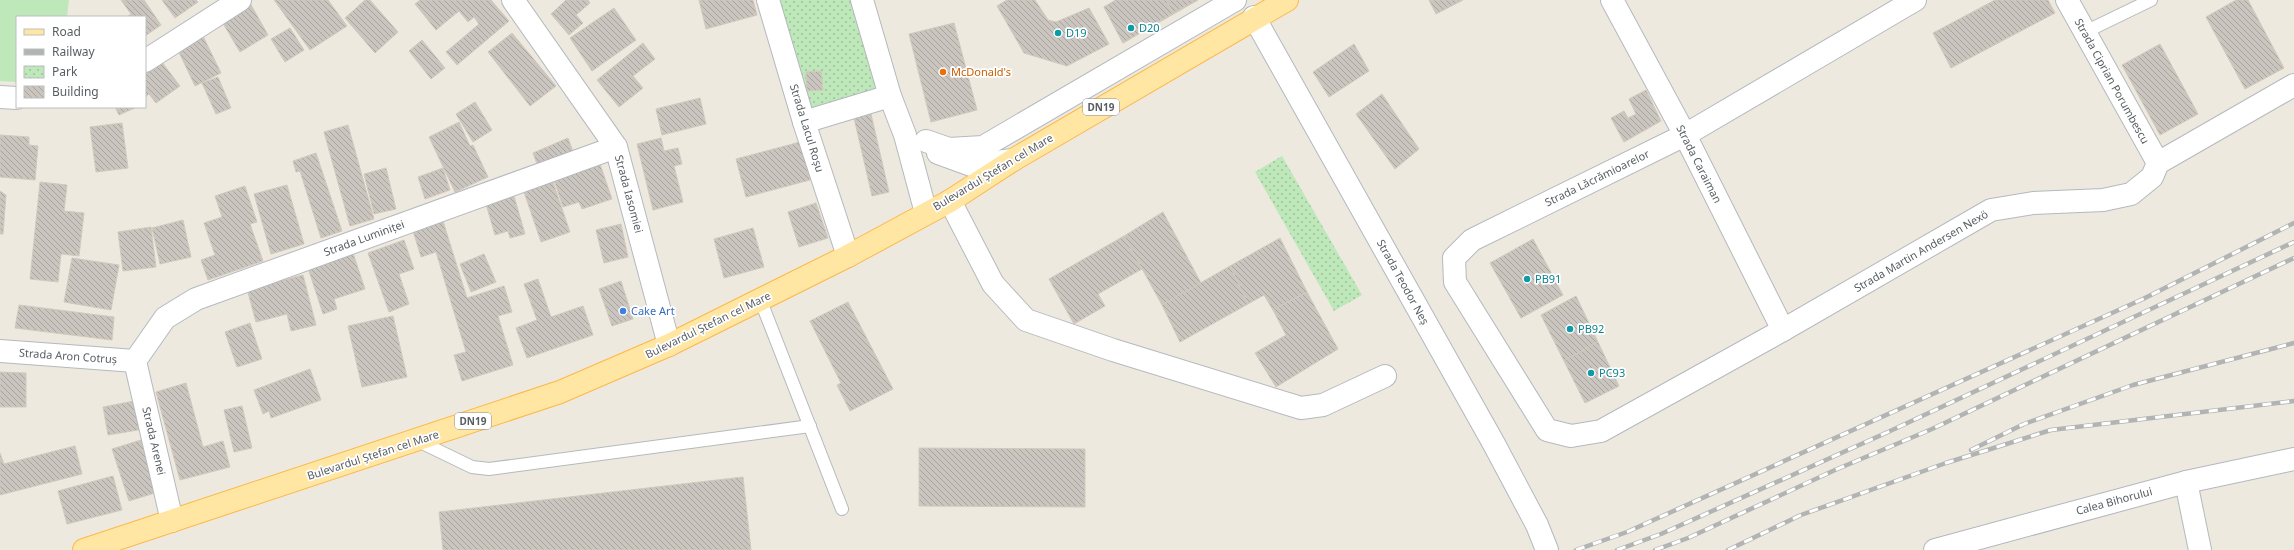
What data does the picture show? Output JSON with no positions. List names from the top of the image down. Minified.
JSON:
{"streets":{"main road":["DN19","Bulevardul Ștefan cel Mare"],"street":["Strada Ciprian Porumbescu","Strada Lacul Roșu","Strada Caraiman","Strada Lăcrămioarelor","Strada Iasomiei","Strada Luminiței","Strada Martin Andersen Nexö","Strada Teodor Neș","Strada Aron Cotruș","Strada Arenei","Calea Bihorului"]},"crossings":[["Strada Ciprian Porumbescu","Strada Martin Andersen Nexö"],["Strada Lacul Roșu","Bulevardul Ștefan cel Mare"],["Strada Caraiman","Strada Lăcrămioarelor"],["Strada Caraiman","Strada Martin Andersen Nexö"],["Bulevardul Ștefan cel Mare","Strada Iasomiei"],["Bulevardul Ștefan cel Mare","Strada Teodor Neș"],["Bulevardul Ștefan cel Mare","Strada Arenei"],["Strada Lăcrămioarelor","Strada Martin Andersen Nexö"],["Strada Iasomiei","Strada Luminiței"],["Strada Luminiței","Strada Aron Cotruș"],["Strada Luminiței","Strada Arenei"],["Strada Aron Cotruș","Strada Arenei"]],"places":["D20","D19","McDonald's","PB91","Cake Art","PB92","PC93"],"legend":["Road","Railway","Park","Building"]}
